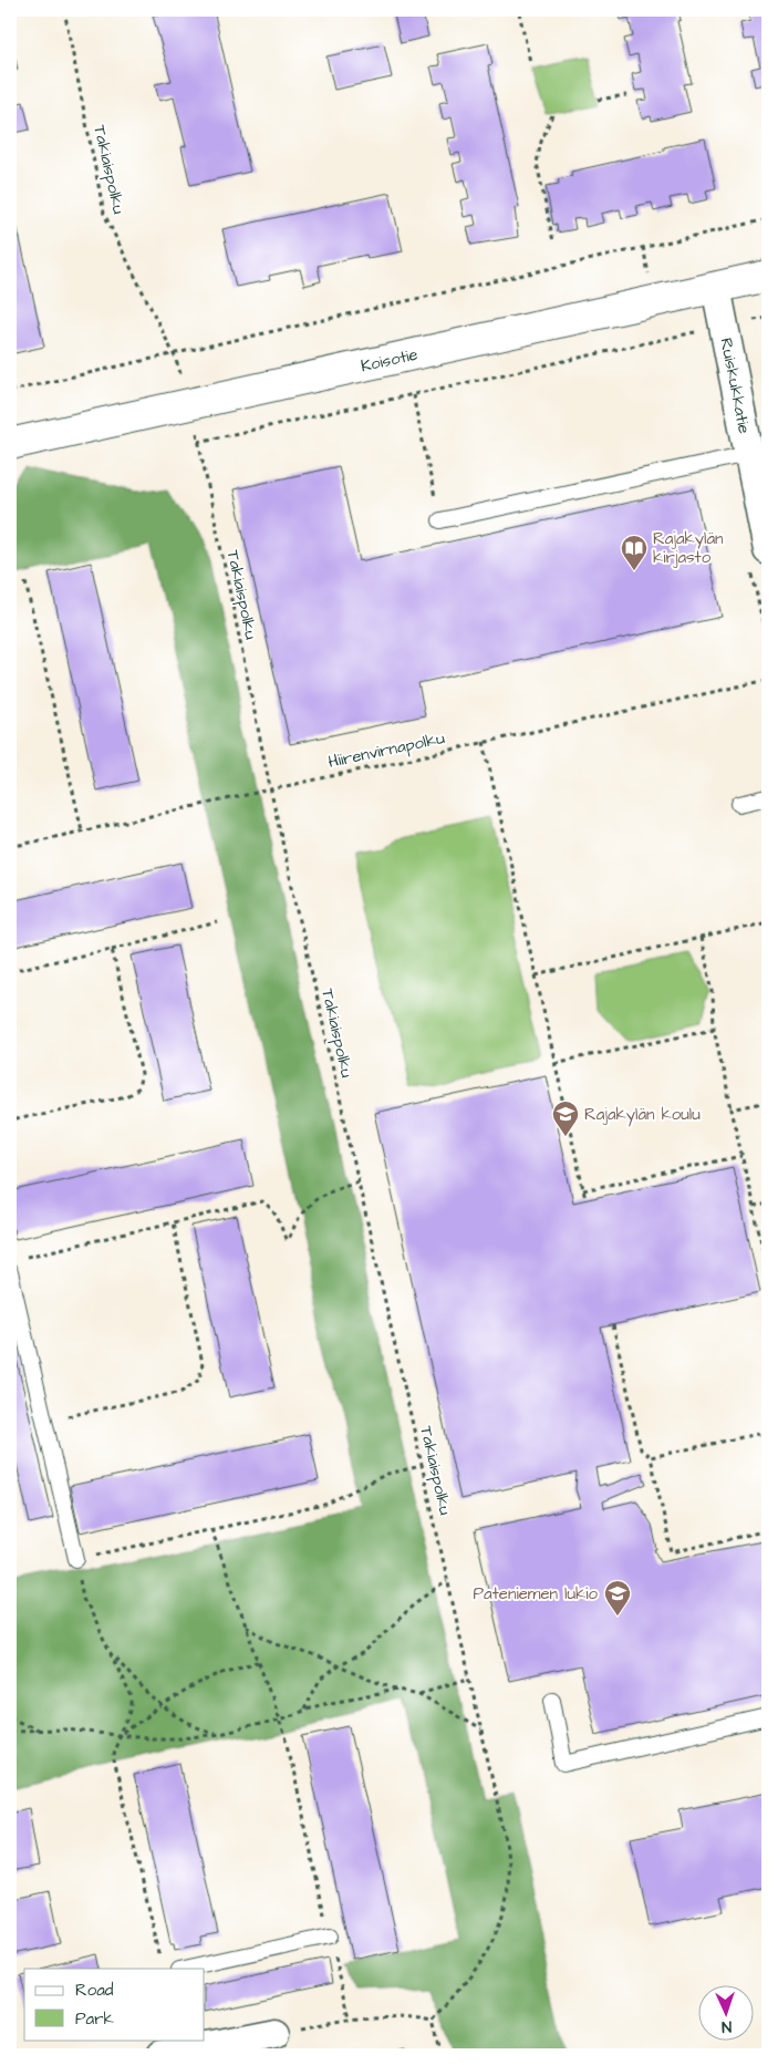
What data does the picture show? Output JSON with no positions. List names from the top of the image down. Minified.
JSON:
{"streets":{"street":["Koisotie","Ruiskukkatie"],"path":["Takiaispolku","Hiirenvirnapolku"]},"crossings":[["Takiaispolku","Koisotie"],["Takiaispolku","Hiirenvirnapolku"],["Koisotie","Ruiskukkatie"]],"places":{"library":["Rajakylän kirjasto"],"school or university":["Rajakylän koulu","Pateniemen lukio"]},"legend":["Road","Park"],"north":"bottom"}
